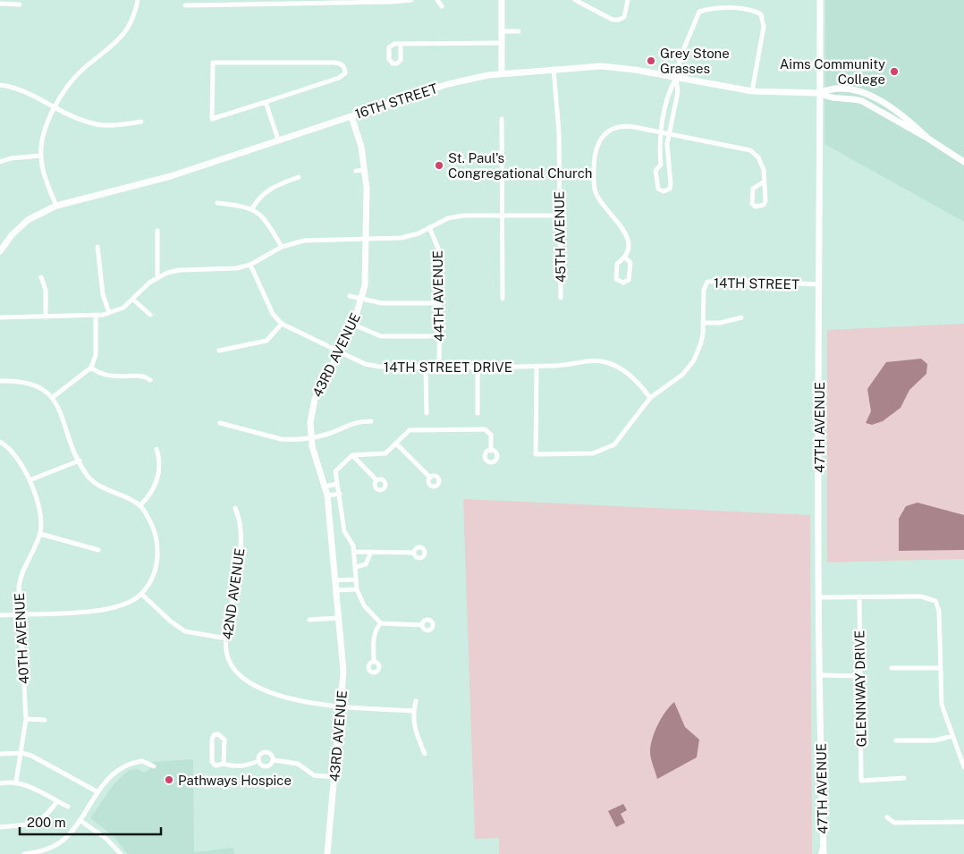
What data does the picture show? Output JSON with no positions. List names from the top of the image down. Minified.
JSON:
{"streets":{"main road":["16TH STREET","43RD AVENUE","47TH AVENUE"],"street":["45TH AVENUE","14TH STREET","44TH AVENUE","14TH STREET DRIVE","42ND AVENUE","40TH AVENUE","GLENNWAY DRIVE"]},"crossings":[["16TH STREET","45TH AVENUE"],["16TH STREET","43RD AVENUE"],["16TH STREET","47TH AVENUE"],["14TH STREET","14TH STREET DRIVE"],["14TH STREET","47TH AVENUE"],["44TH AVENUE","14TH STREET DRIVE"],["43RD AVENUE","14TH STREET DRIVE"],["43RD AVENUE","42ND AVENUE"]],"places":["Grey Stone Grasses","Aims Community College","St. Paul's Congregational Church","Pathways Hospice"],"scale_bar":"200 m"}
